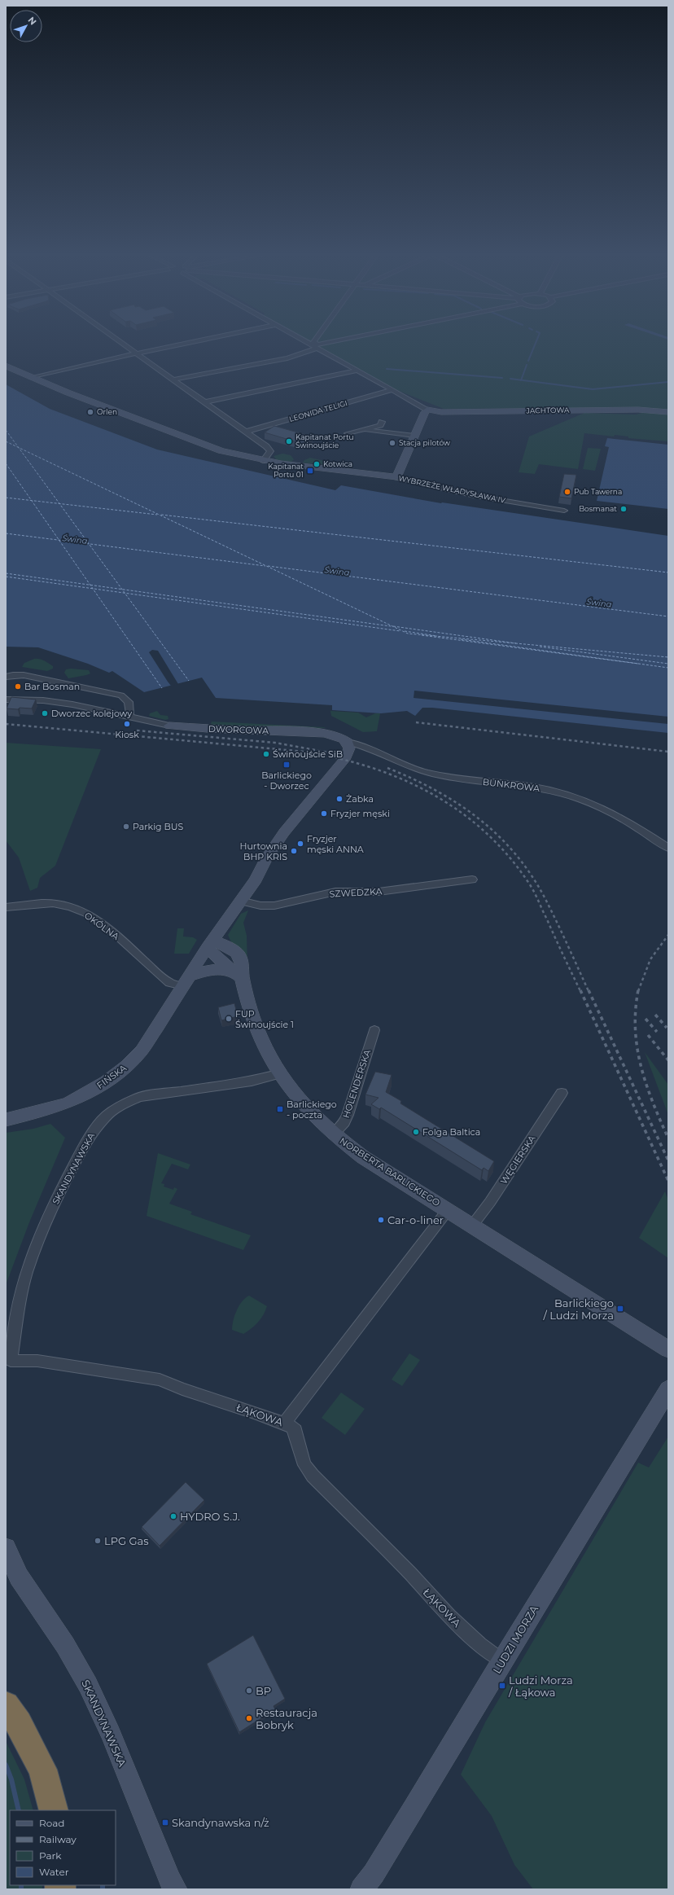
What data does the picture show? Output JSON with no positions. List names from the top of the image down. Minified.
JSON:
{"streets":{"street":["JACHTOWA","LEONIDA TELIGI","WYBRZEŻE WŁADYSŁAWA IV","DWORCOWA","BUNKROWA","SZWEDZKA","OKÓLNA","FIŃSKA","HOLENDERSKA","WĘGIERSKA","SKANDYNAWSKA","NORBERTA BARLICKIEGO","ŁĄKOWA","LUDZI MORZA"]},"crossings":[["DWORCOWA","BUNKROWA"],["OKÓLNA","FIŃSKA"],["HOLENDERSKA","NORBERTA BARLICKIEGO"],["WĘGIERSKA","NORBERTA BARLICKIEGO"],["SKANDYNAWSKA","NORBERTA BARLICKIEGO"],["SKANDYNAWSKA","ŁĄKOWA"],["ŁĄKOWA","LUDZI MORZA"]],"water":["Świna"],"places":{"other":["Orlen","Kapitanat Portu Świnoujście","Stacja pilotów","Kotwica","Pub Tawerna","Bosmanat","Bar Bosman","Dworzec kolejowy","Kiosk","Świnoujście SiB","Żabka","Fryzjer męski","Parkig BUS","Fryzjer męski ANNA","Hurtownia BHP KRIS","FUP Świnoujście 1","Folga Baltica","Car-o-liner","HYDRO S.J.","LPG Gas","BP","Restauracja Bobryk"],"transit":["Kapitanat Portu 01","Barlickiego - Dworzec","Barlickiego - poczta","Barlickiego / Ludzi Morza","Ludzi Morza / Łąkowa","Skandynawska n/ż"]},"legend":["Road","Railway","Park","Water"],"north":"top right"}
